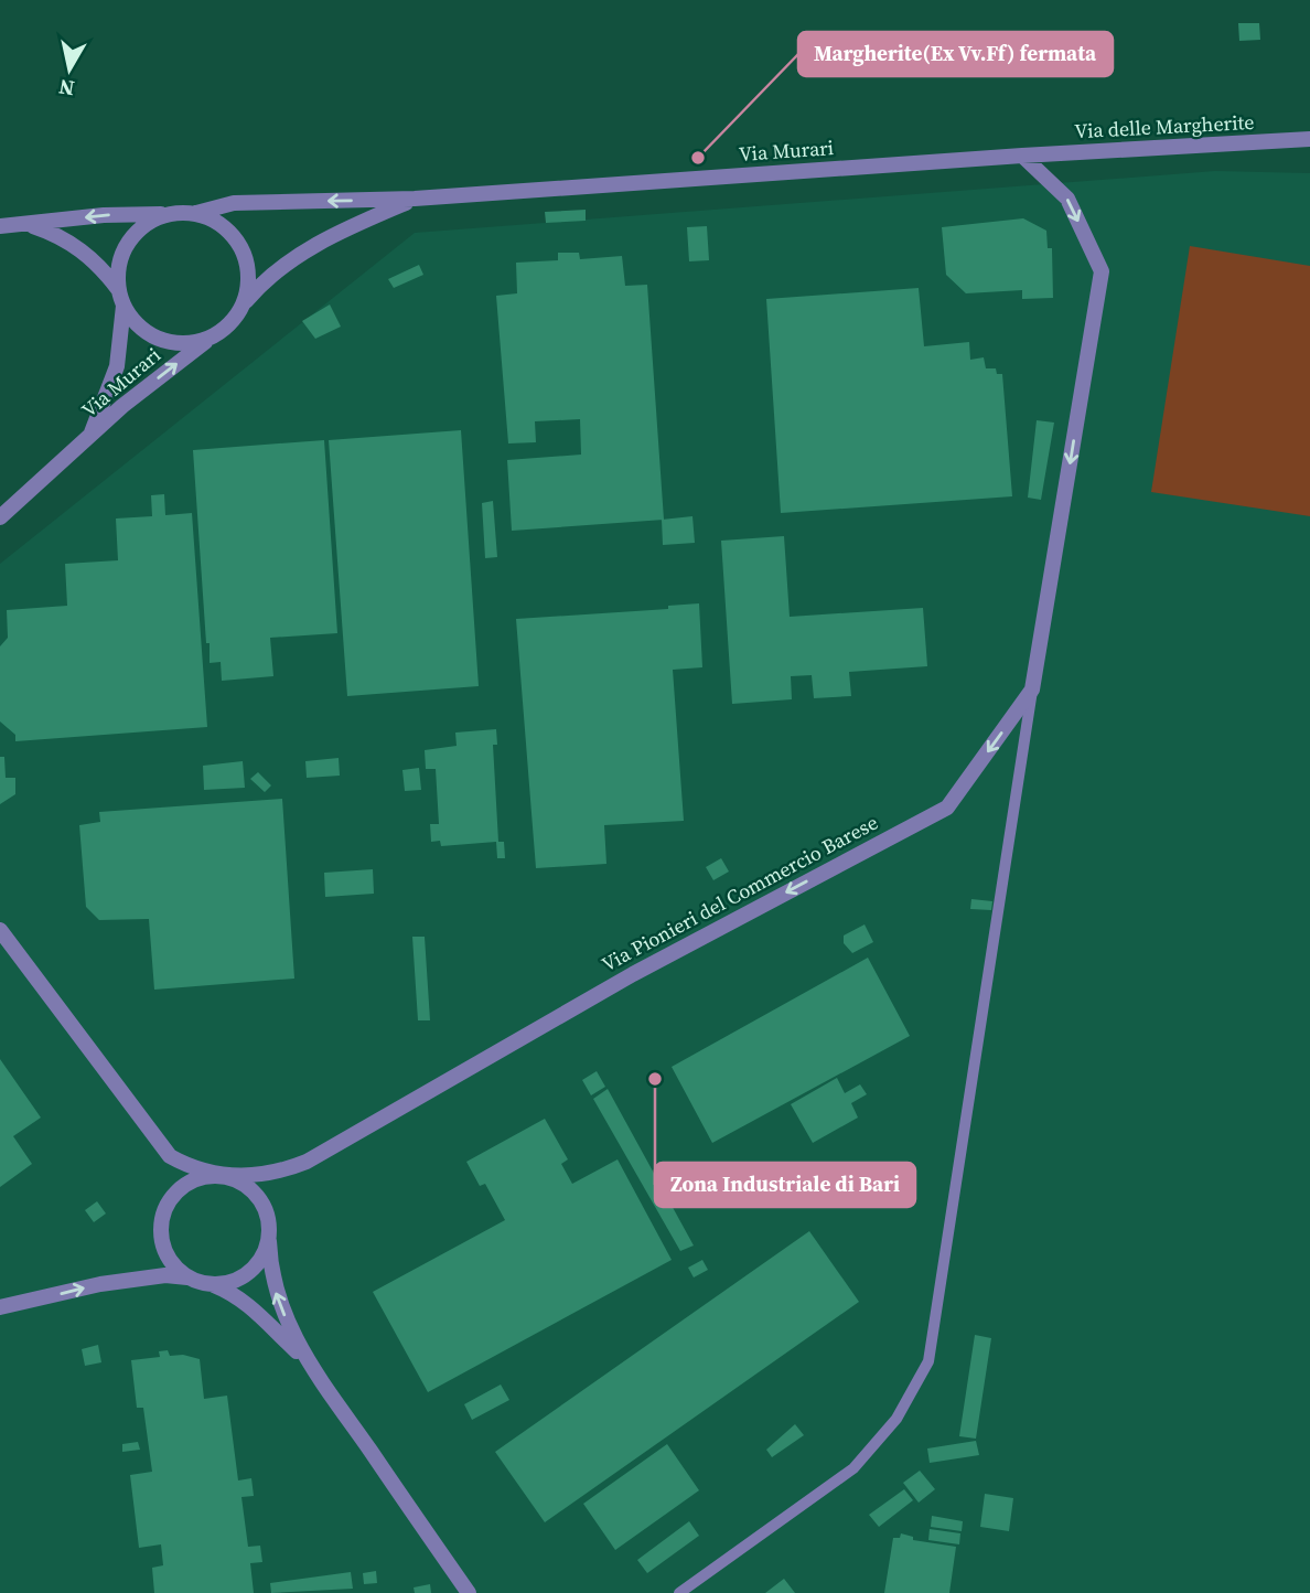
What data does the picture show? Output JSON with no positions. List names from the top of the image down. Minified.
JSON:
{"streets":{"street":["Via delle Margherite","Via Murari","Via Pionieri del Commercio Barese"]},"crossings":[["Via delle Margherite","Via Murari"],["Via delle Margherite","Via Pionieri del Commercio Barese"],["Via Murari","Via Pionieri del Commercio Barese"]],"one_way":["Via Pionieri del Commercio Barese"],"places":["Margherite(Ex Vv.Ff) fermata","Zona Industriale di Bari"],"north":"bottom"}
